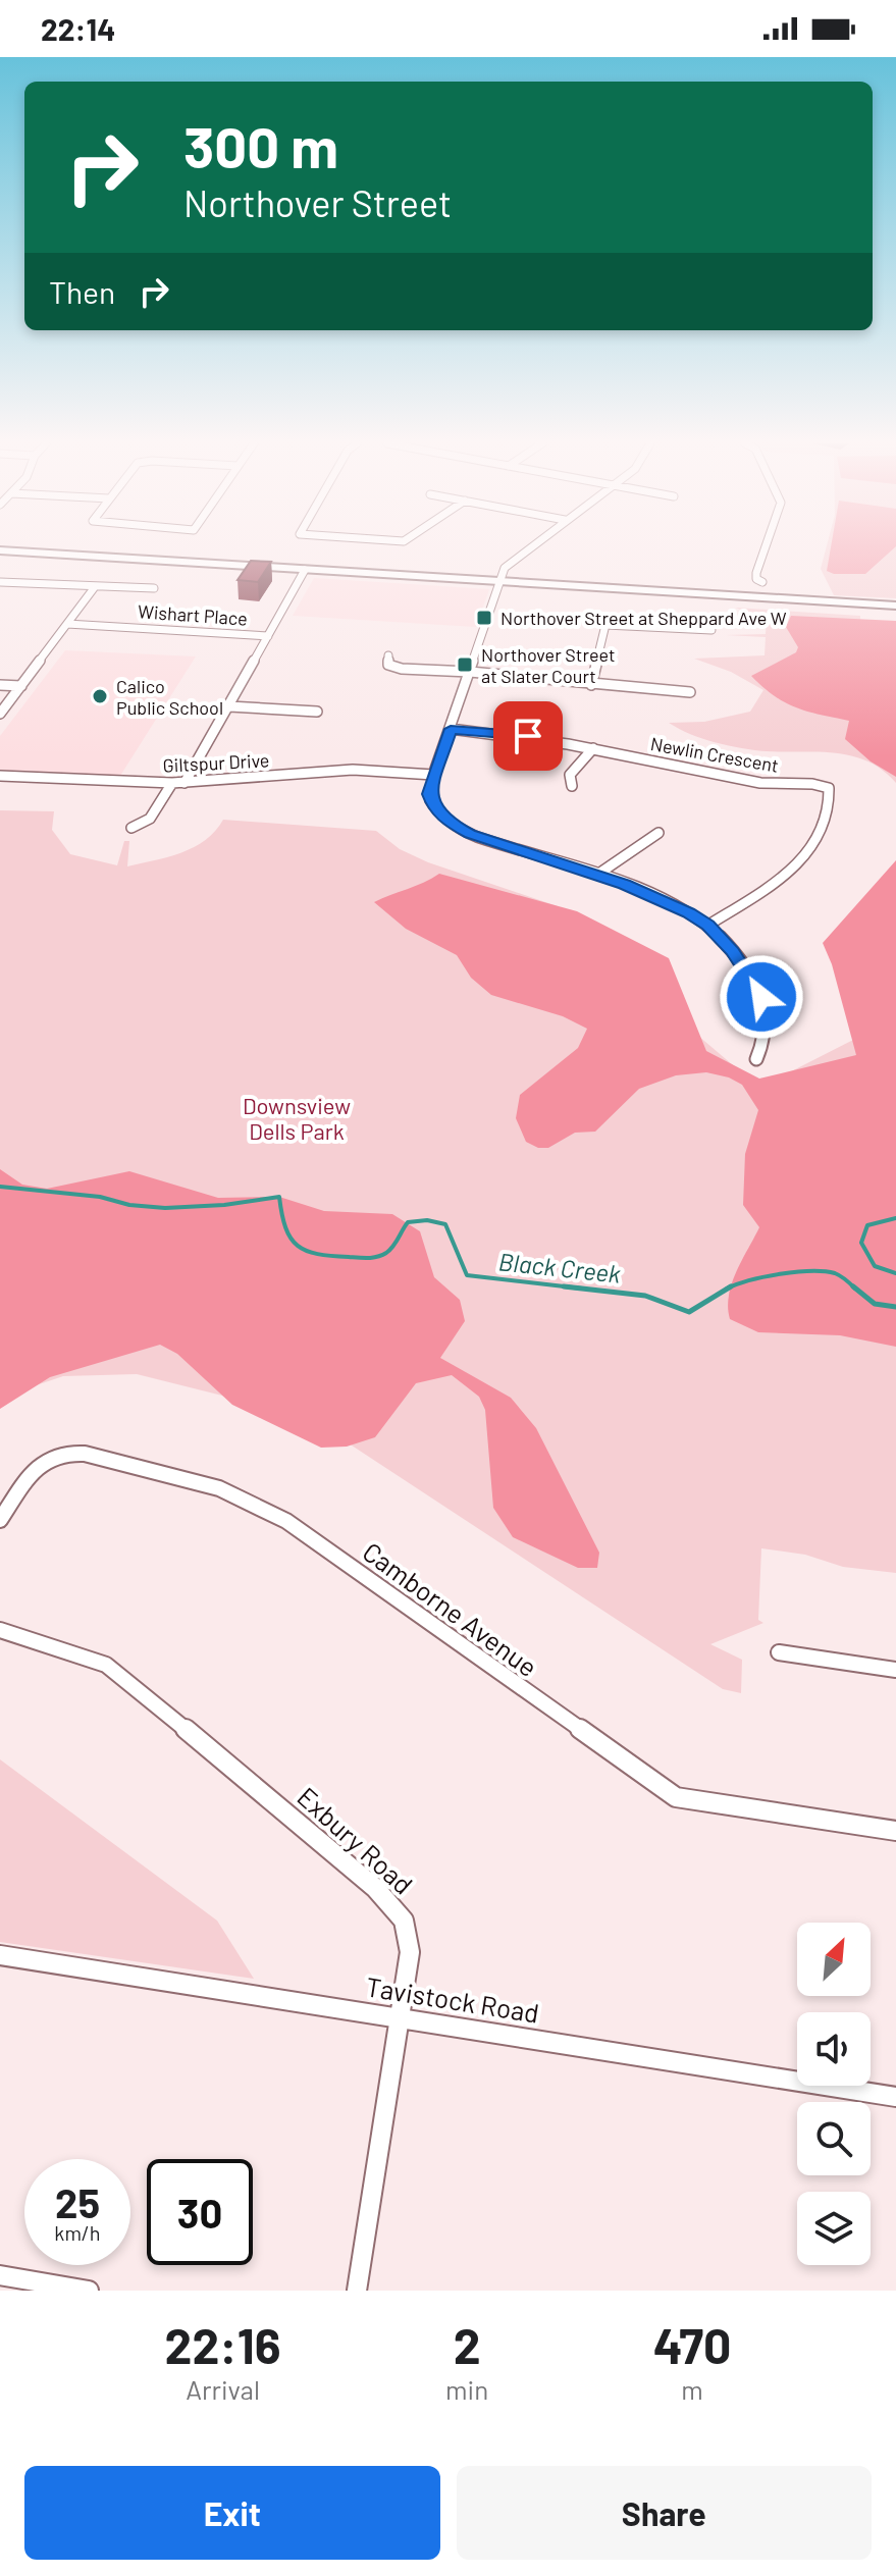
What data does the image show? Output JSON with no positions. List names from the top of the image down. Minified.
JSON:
{"streets":{"street":["Wishart Place","Newlin Crescent","Giltspur Drive","Camborne Avenue","Exbury Road","Tavistock Road"]},"crossings":[["Exbury Road","Tavistock Road"]],"water":["Black Creek"],"parks":["Downsview Dells Park"],"places":{"transit":["Northover Street at Sheppard Ave W","Northover Street at Slater Court"],"other":["Calico Public School"]},"north":"top right","page":{"status":"22:14","turn":["300 m","Northover Street"],"then":"Then","speed":"25 km/h","limit":"30","eta":["22:16","Arrival","2","min","470","m"],"buttons":["Exit","Share"]}}
